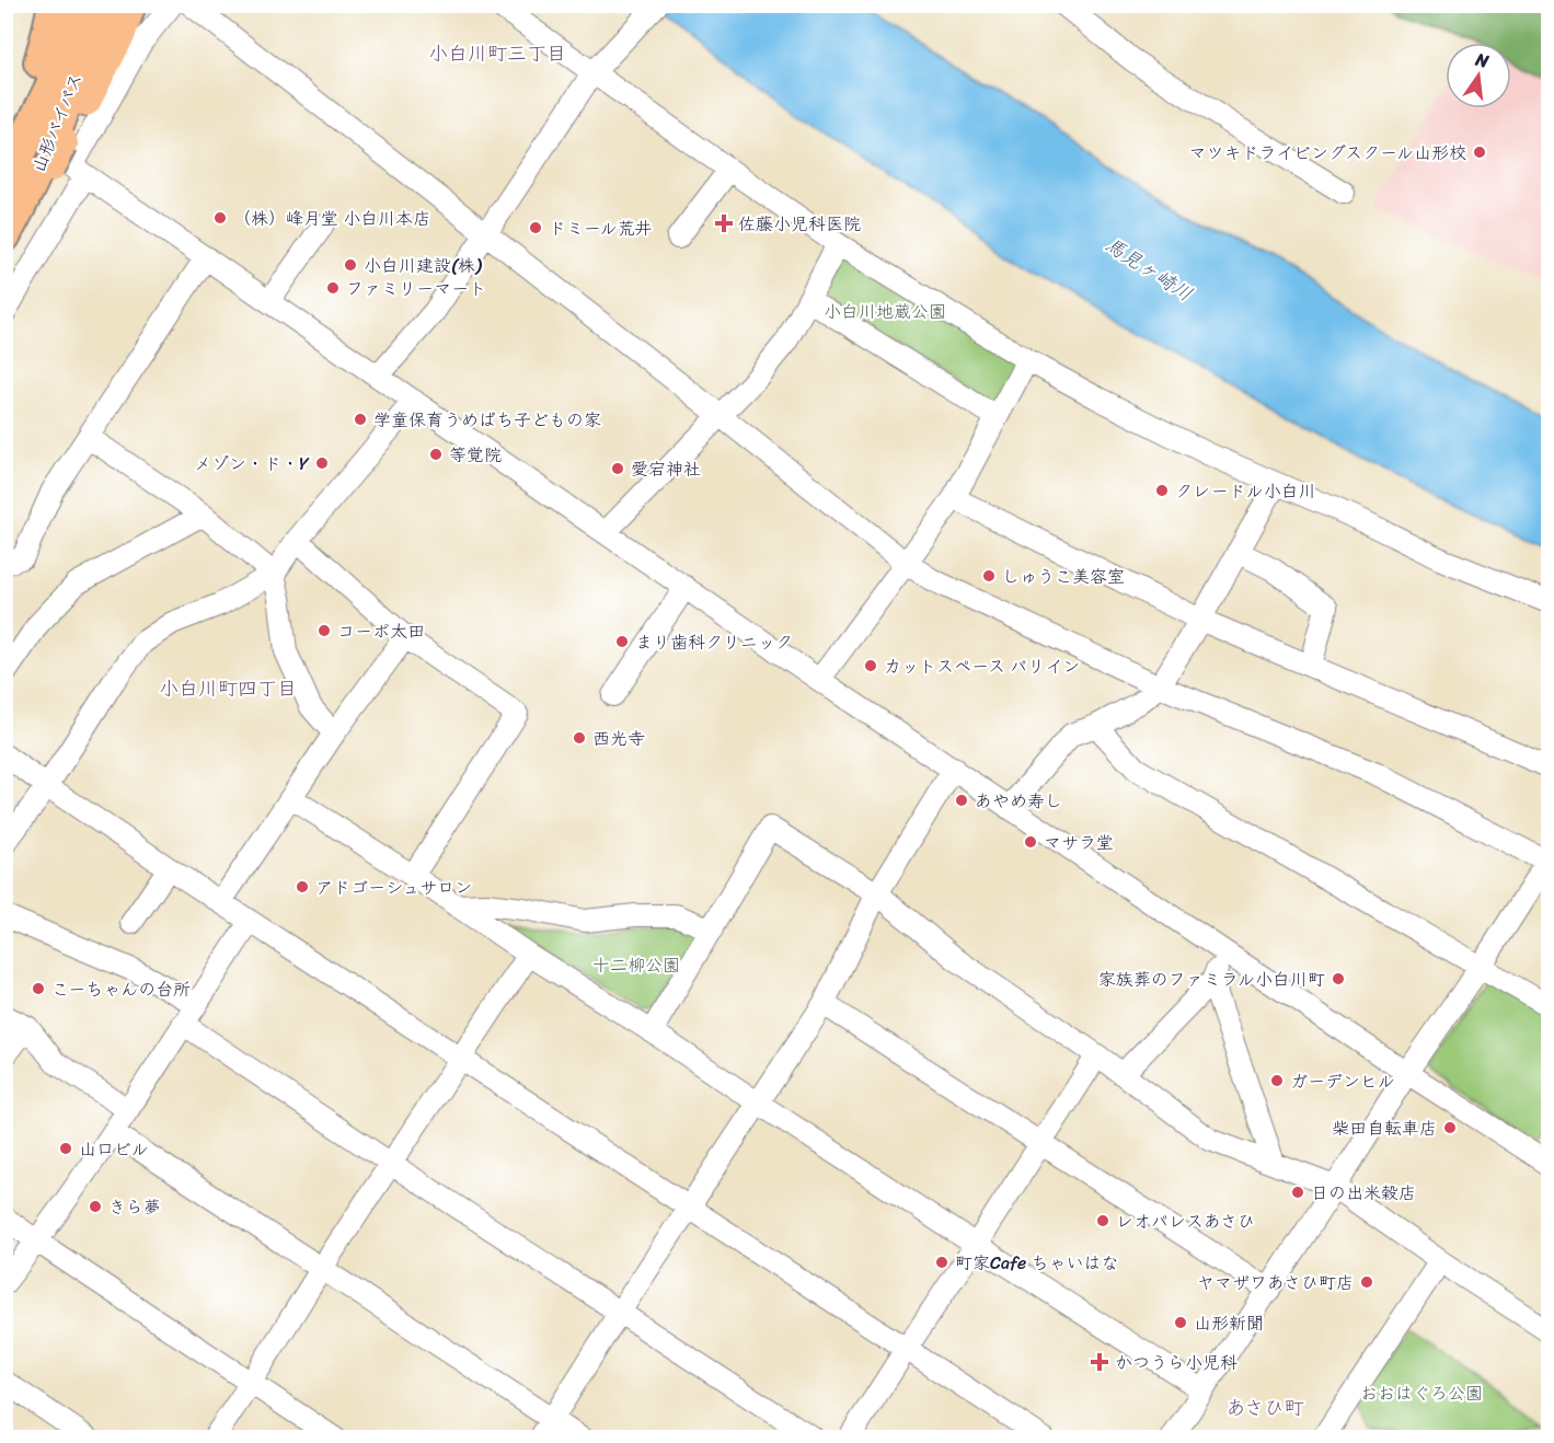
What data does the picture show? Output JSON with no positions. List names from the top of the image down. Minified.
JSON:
{"streets":{"highway":["山形バイパス"]},"districts":["小白川町三丁目","小白川町四丁目","あさひ町"],"water":["馬見ヶ崎川"],"parks":["小白川地蔵公園","十二柳公園","おおはぐろ公園"],"places":{"other":["マツキドライビングスクール山形校","（株）峰月堂 小白川本店","ドミール荒井","小白川建設(株)","ファミリーマート","学童保育うめばち子どもの家","等覚院","メゾン・ド・Y","愛宕神社","クレードル小白川","しゅうこ美容室","コーポ太田","まり歯科クリニック","カットスペース パリイン","西光寺","あやめ寿し","マサラ堂","アドゴーシュサロン","家族葬のファミラル小白川町","こーちゃんの台所","ガーデンヒル","柴田自転車店","山口ビル","日の出米穀店","きら夢","レオパレスあさひ","町家Cafe ちゃいはな","ヤマザワあさひ町店","山形新聞"],"health":["佐藤小児科医院","かつうら小児科"]},"north":"top"}
